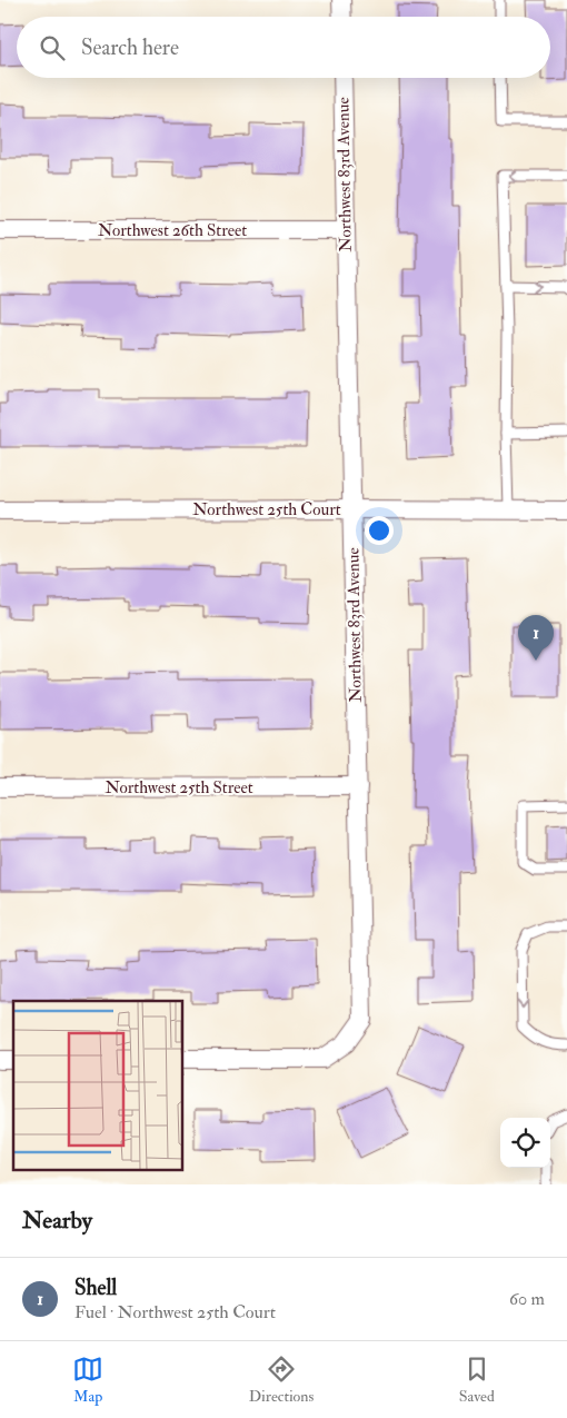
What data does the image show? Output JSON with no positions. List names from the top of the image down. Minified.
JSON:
{"streets":{"street":["Northwest 83rd Avenue","Northwest 26th Street","Northwest 25th Court","Northwest 25th Street"]},"crossings":[["Northwest 83rd Avenue","Northwest 26th Street"],["Northwest 83rd Avenue","Northwest 25th Court"],["Northwest 83rd Avenue","Northwest 25th Street"]],"page":{"search":"Search here","pins":"1","heading":"Nearby","list":[{"mark":"1","name":"Shell","note":"Fuel · Northwest 25th Court","value":"60 m"}],"nav":["Map","Directions","Saved"]}}
